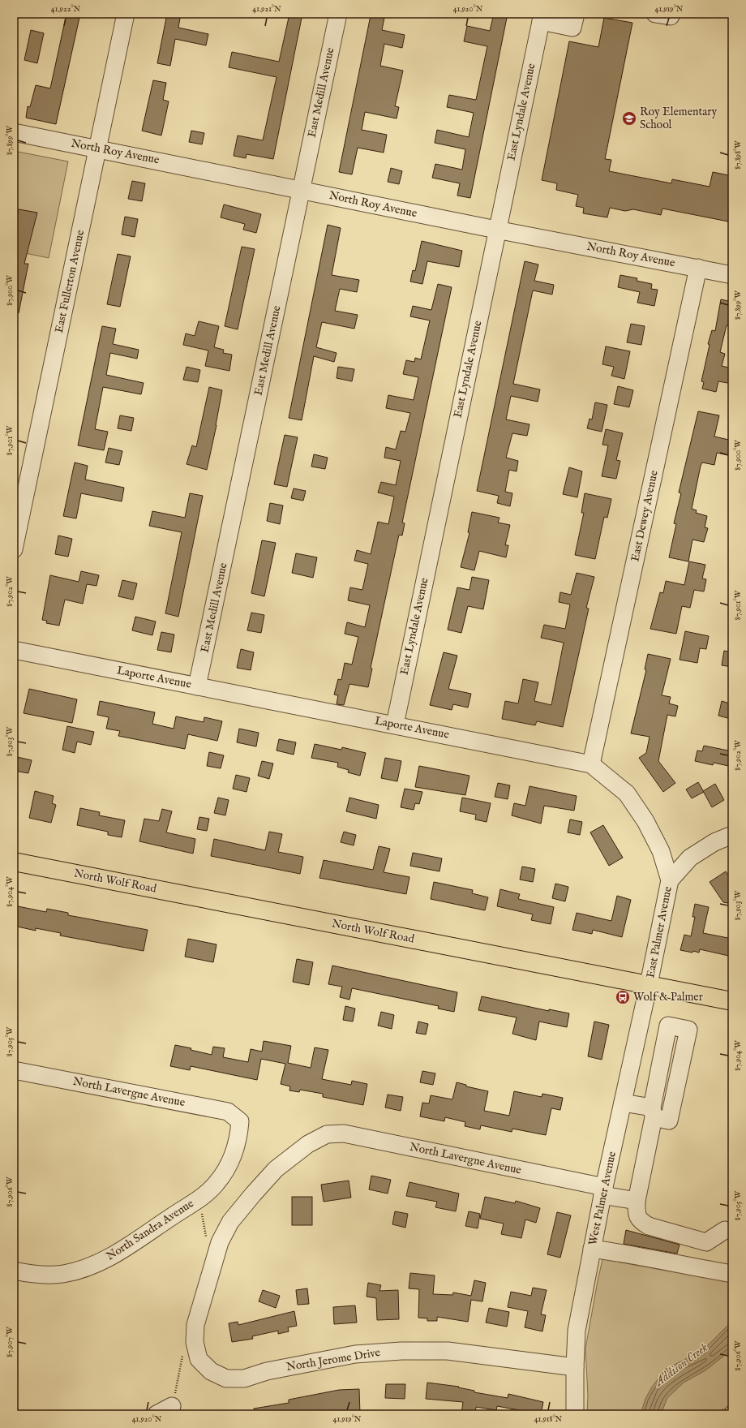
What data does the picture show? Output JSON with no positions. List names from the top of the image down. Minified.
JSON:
{"streets":{"main road":["North Wolf Road"],"street":["East Medill Avenue","East Lyndale Avenue","North Roy Avenue","East Fullerton Avenue","East Dewey Avenue","Laporte Avenue","East Palmer Avenue","North Lavergne Avenue","West Palmer Avenue","North Sandra Avenue","North Jerome Drive"]},"crossings":[["East Medill Avenue","North Roy Avenue"],["East Medill Avenue","Laporte Avenue"],["East Lyndale Avenue","North Roy Avenue"],["East Lyndale Avenue","Laporte Avenue"],["North Roy Avenue","East Fullerton Avenue"],["North Roy Avenue","East Dewey Avenue"],["East Dewey Avenue","Laporte Avenue"],["Laporte Avenue","East Palmer Avenue"],["North Wolf Road","East Palmer Avenue"],["North Wolf Road","West Palmer Avenue"],["East Palmer Avenue","West Palmer Avenue"],["North Lavergne Avenue","West Palmer Avenue"],["North Lavergne Avenue","North Sandra Avenue"],["North Lavergne Avenue","North Jerome Drive"],["West Palmer Avenue","North Jerome Drive"]],"water":["Addison Creek"],"places":{"school or university":["Roy Elementary School"],"bus stop":["Wolf & Palmer"]},"coordinates":["41.922°N","41.921°N","41.920°N","41.919°N","87.899°W","87.898°W","87.900°W","87.901°W","87.902°W","87.903°W","87.904°W","87.905°W","87.906°W","87.907°W","41.918°N"]}
